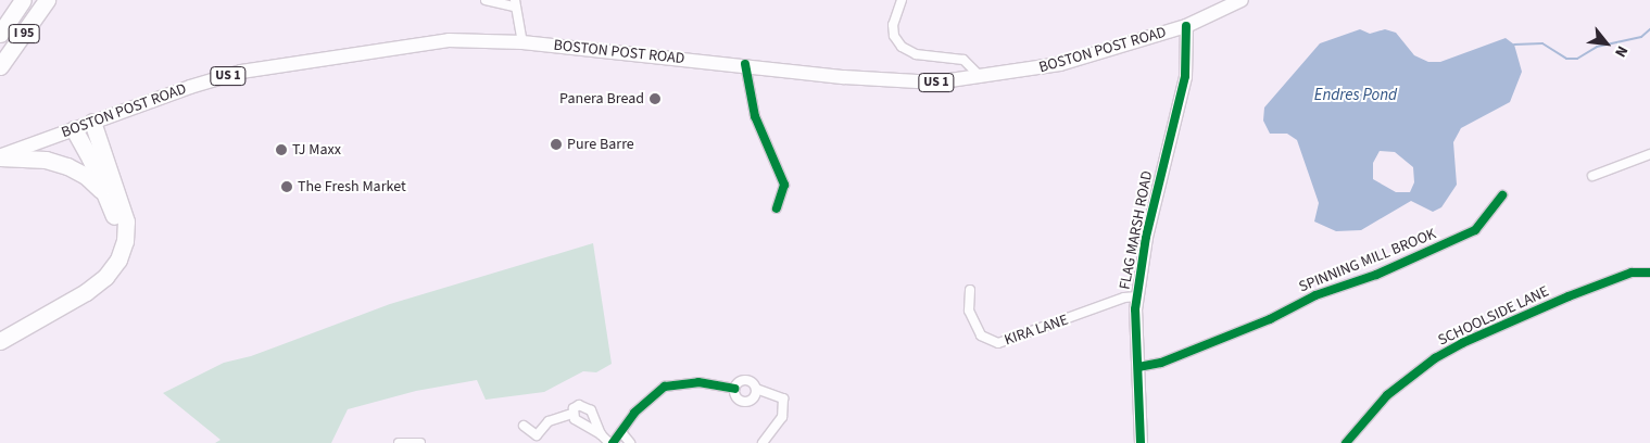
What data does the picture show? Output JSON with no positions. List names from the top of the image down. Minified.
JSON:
{"streets":{"highway":["I 95"],"main road":["BOSTON POST ROAD","US 1"],"street":["FLAG MARSH ROAD","SPINNING MILL BROOK","SCHOOLSIDE LANE","KIRA LANE"]},"crossings":[["BOSTON POST ROAD","FLAG MARSH ROAD"],["FLAG MARSH ROAD","SPINNING MILL BROOK"],["FLAG MARSH ROAD","KIRA LANE"]],"water":["Endres Pond"],"places":["Panera Bread","Pure Barre","TJ Maxx","The Fresh Market"],"north":"bottom right"}
